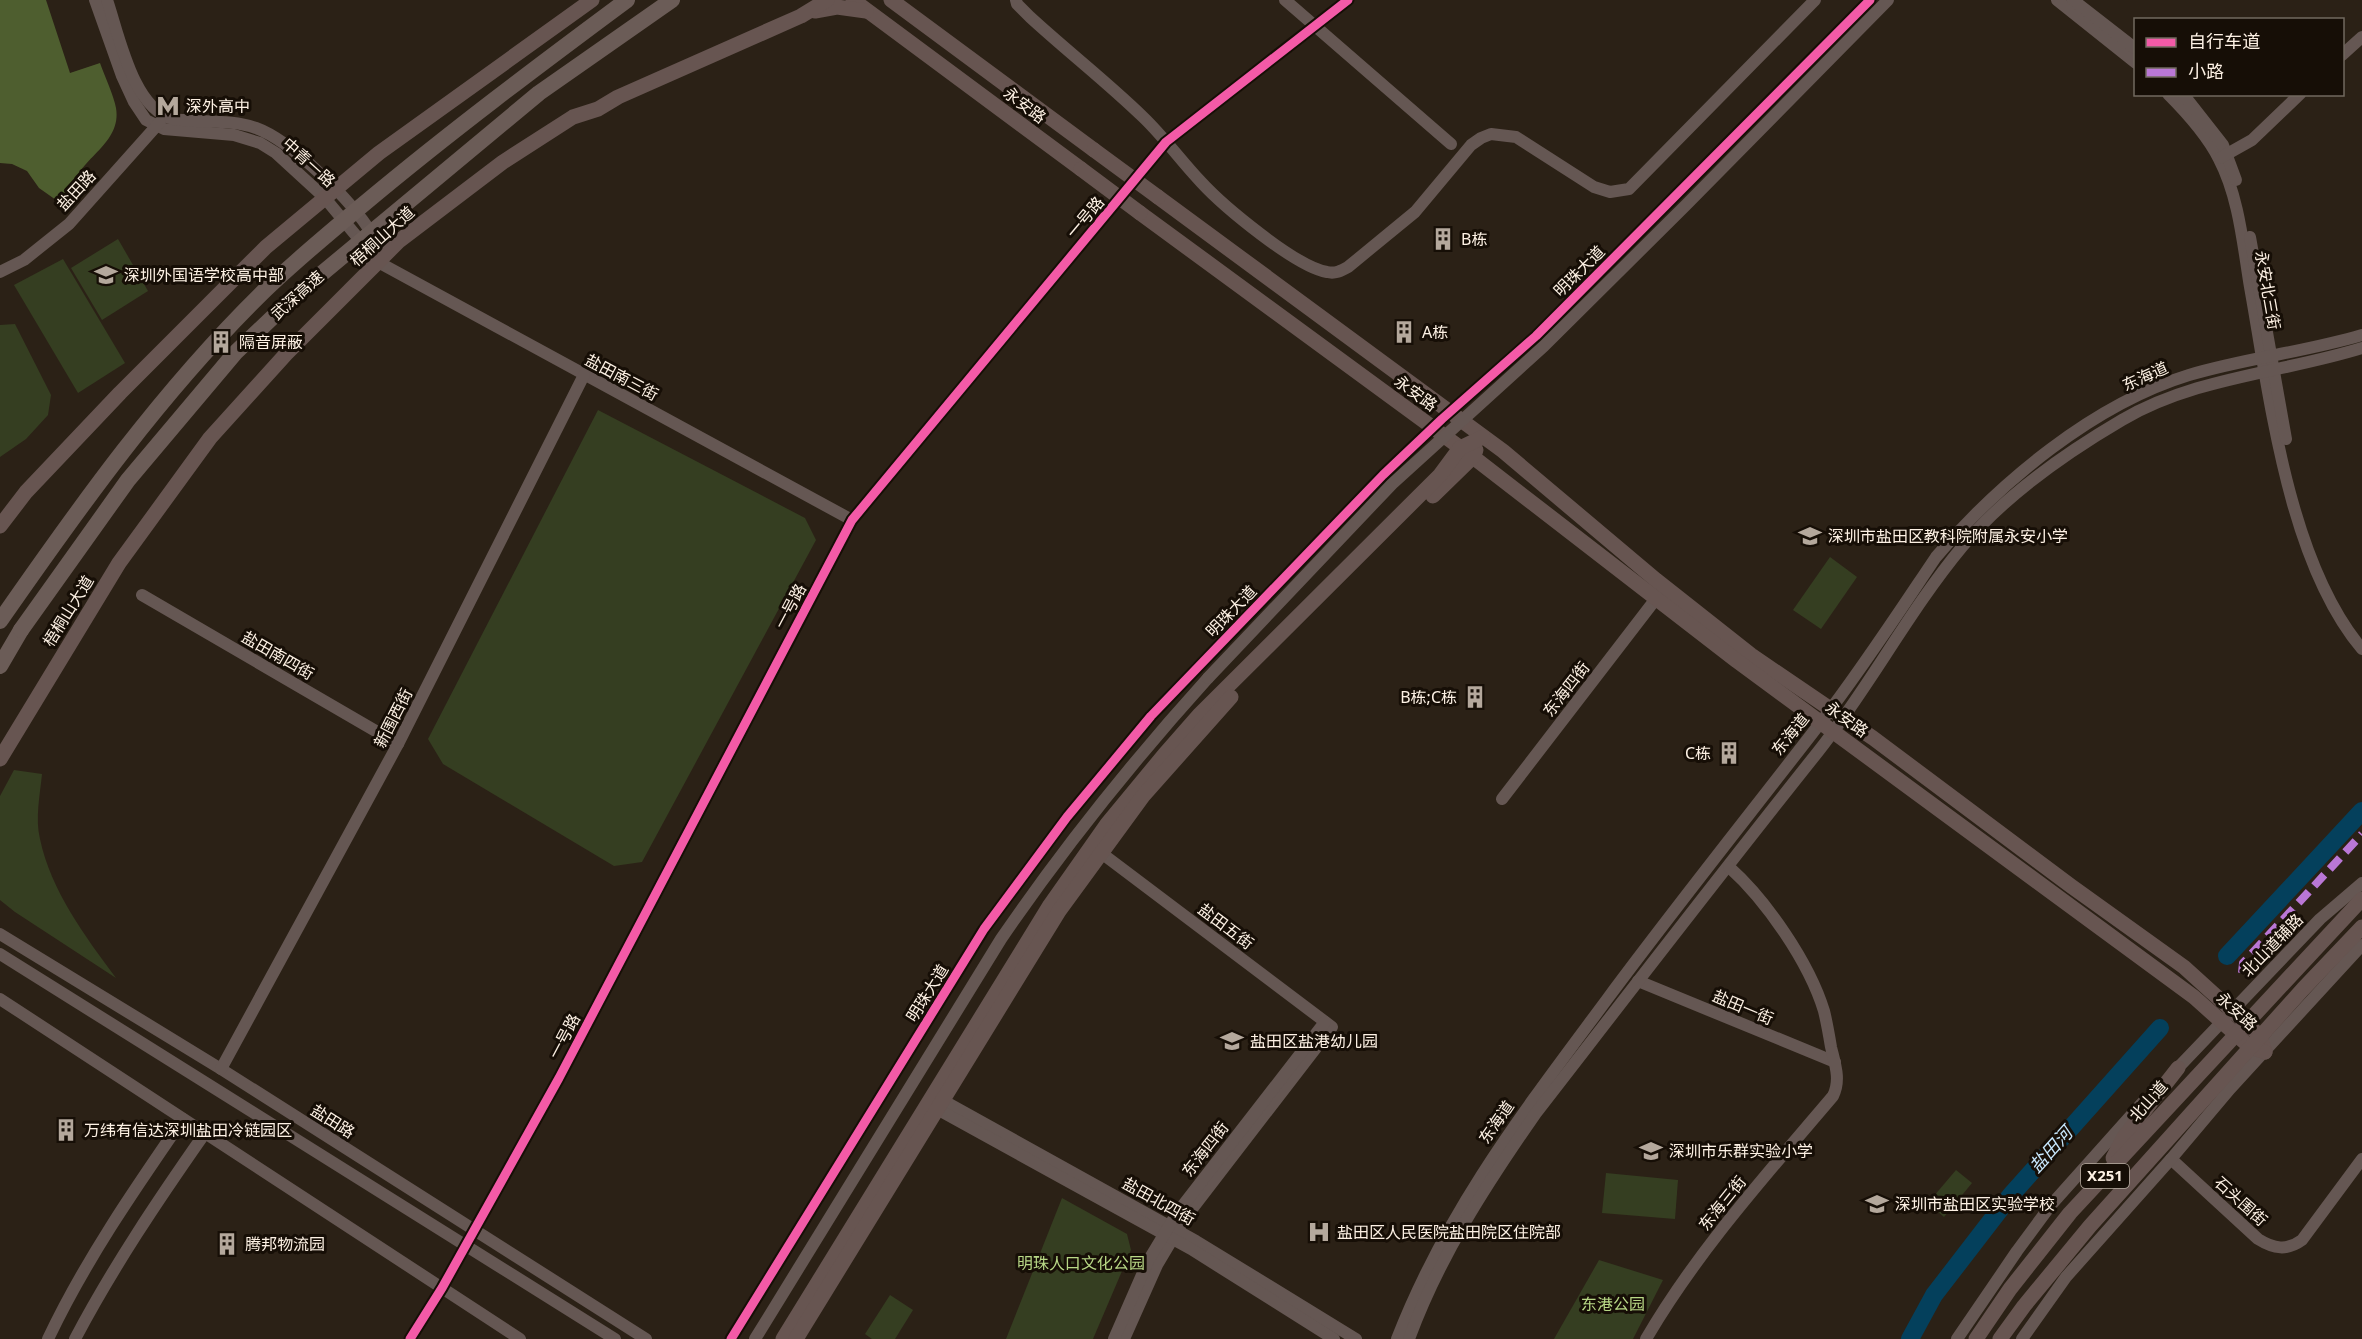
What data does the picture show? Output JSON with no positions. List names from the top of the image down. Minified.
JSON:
{"streets":{"highway":["武深高速"],"main road":["永安路","梧桐山大道","北山道","X251"],"street":["中青一路","盐田路","一号路","明珠大道","永安北三街","东海道","盐田南三街","盐田南四街","东海四街","新围西街","盐田五街","北山道辅路","盐田一街","盐田北四街","石头围街","东海三街"]},"crossings":[["永安路","东海道"],["永安路","东海四街"],["永安路","北山道辅路"],["永安路","北山道"],["永安路","X251"],["中青一路","盐田路"],["中青一路","梧桐山大道"],["中青一路","盐田南三街"],["盐田路","新围西街"],["一号路","盐田南三街"],["梧桐山大道","盐田南三街"],["永安北三街","东海道"],["东海道","盐田一街"],["盐田南三街","新围西街"],["盐田南四街","新围西街"],["东海四街","盐田五街"],["东海四街","盐田北四街"],["盐田一街","东海三街"]],"water":["盐田河"],"parks":["明珠人口文化公园","东港公园"],"places":{"metro station":["深外高中"],"building":["B栋","A栋","隔音屏蔽","B栋;C栋","C栋","万纬有信达深圳盐田冷链园区","腾邦物流园"],"school or university":["深圳外国语学校高中部","深圳市盐田区教科院附属永安小学","盐田区盐港幼儿园","深圳市乐群实验小学","深圳市盐田区实验学校"],"hospital":["盐田区人民医院盐田院区住院部"]},"legend":["自行车道","小路"]}
